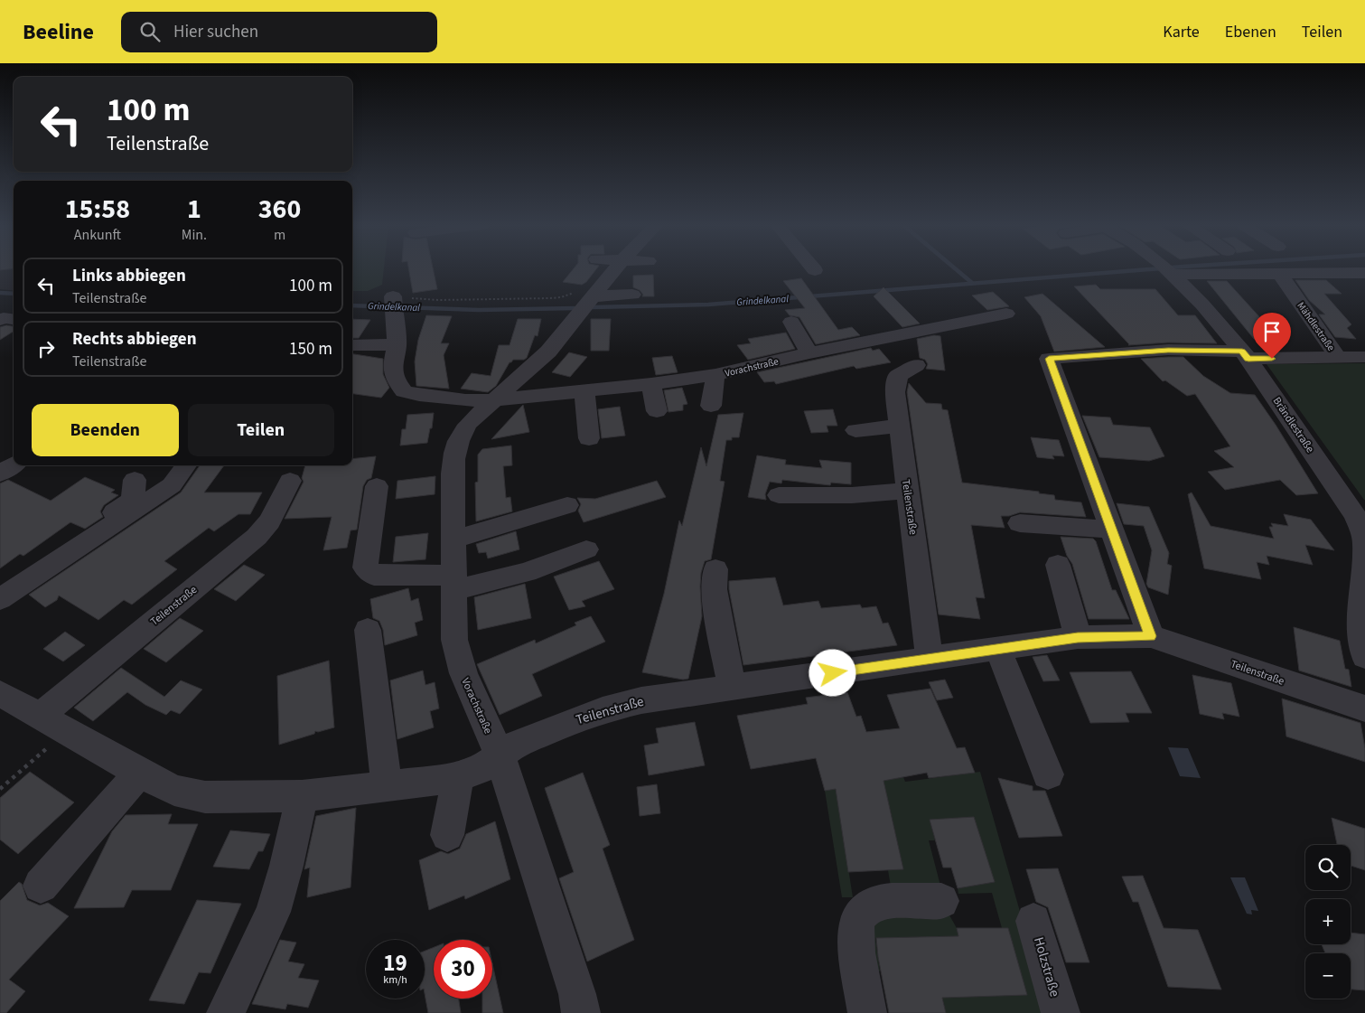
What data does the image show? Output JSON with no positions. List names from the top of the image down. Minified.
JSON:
{"streets":{"street":["Mähdlestraße","Vorachstraße","Brändlestraße","Teilenstraße","Holzstraße"]},"crossings":[["Vorachstraße","Teilenstraße"]],"water":["Grindelkanal"],"page":{"header":"Beeline","search":"Hier suchen","nav":["Karte","Ebenen","Teilen"],"turn":["100 m","Teilenstraße"],"eta":["15:58","Ankunft","1","Min.","360","m"],"list":[{"name":"Links abbiegen","note":"Teilenstraße","value":"100 m"},{"name":"Rechts abbiegen","note":"Teilenstraße","value":"150 m"}],"buttons":["Beenden","Teilen"],"map_buttons":["+","−"],"speed":"19 km/h","limit":"30"}}
